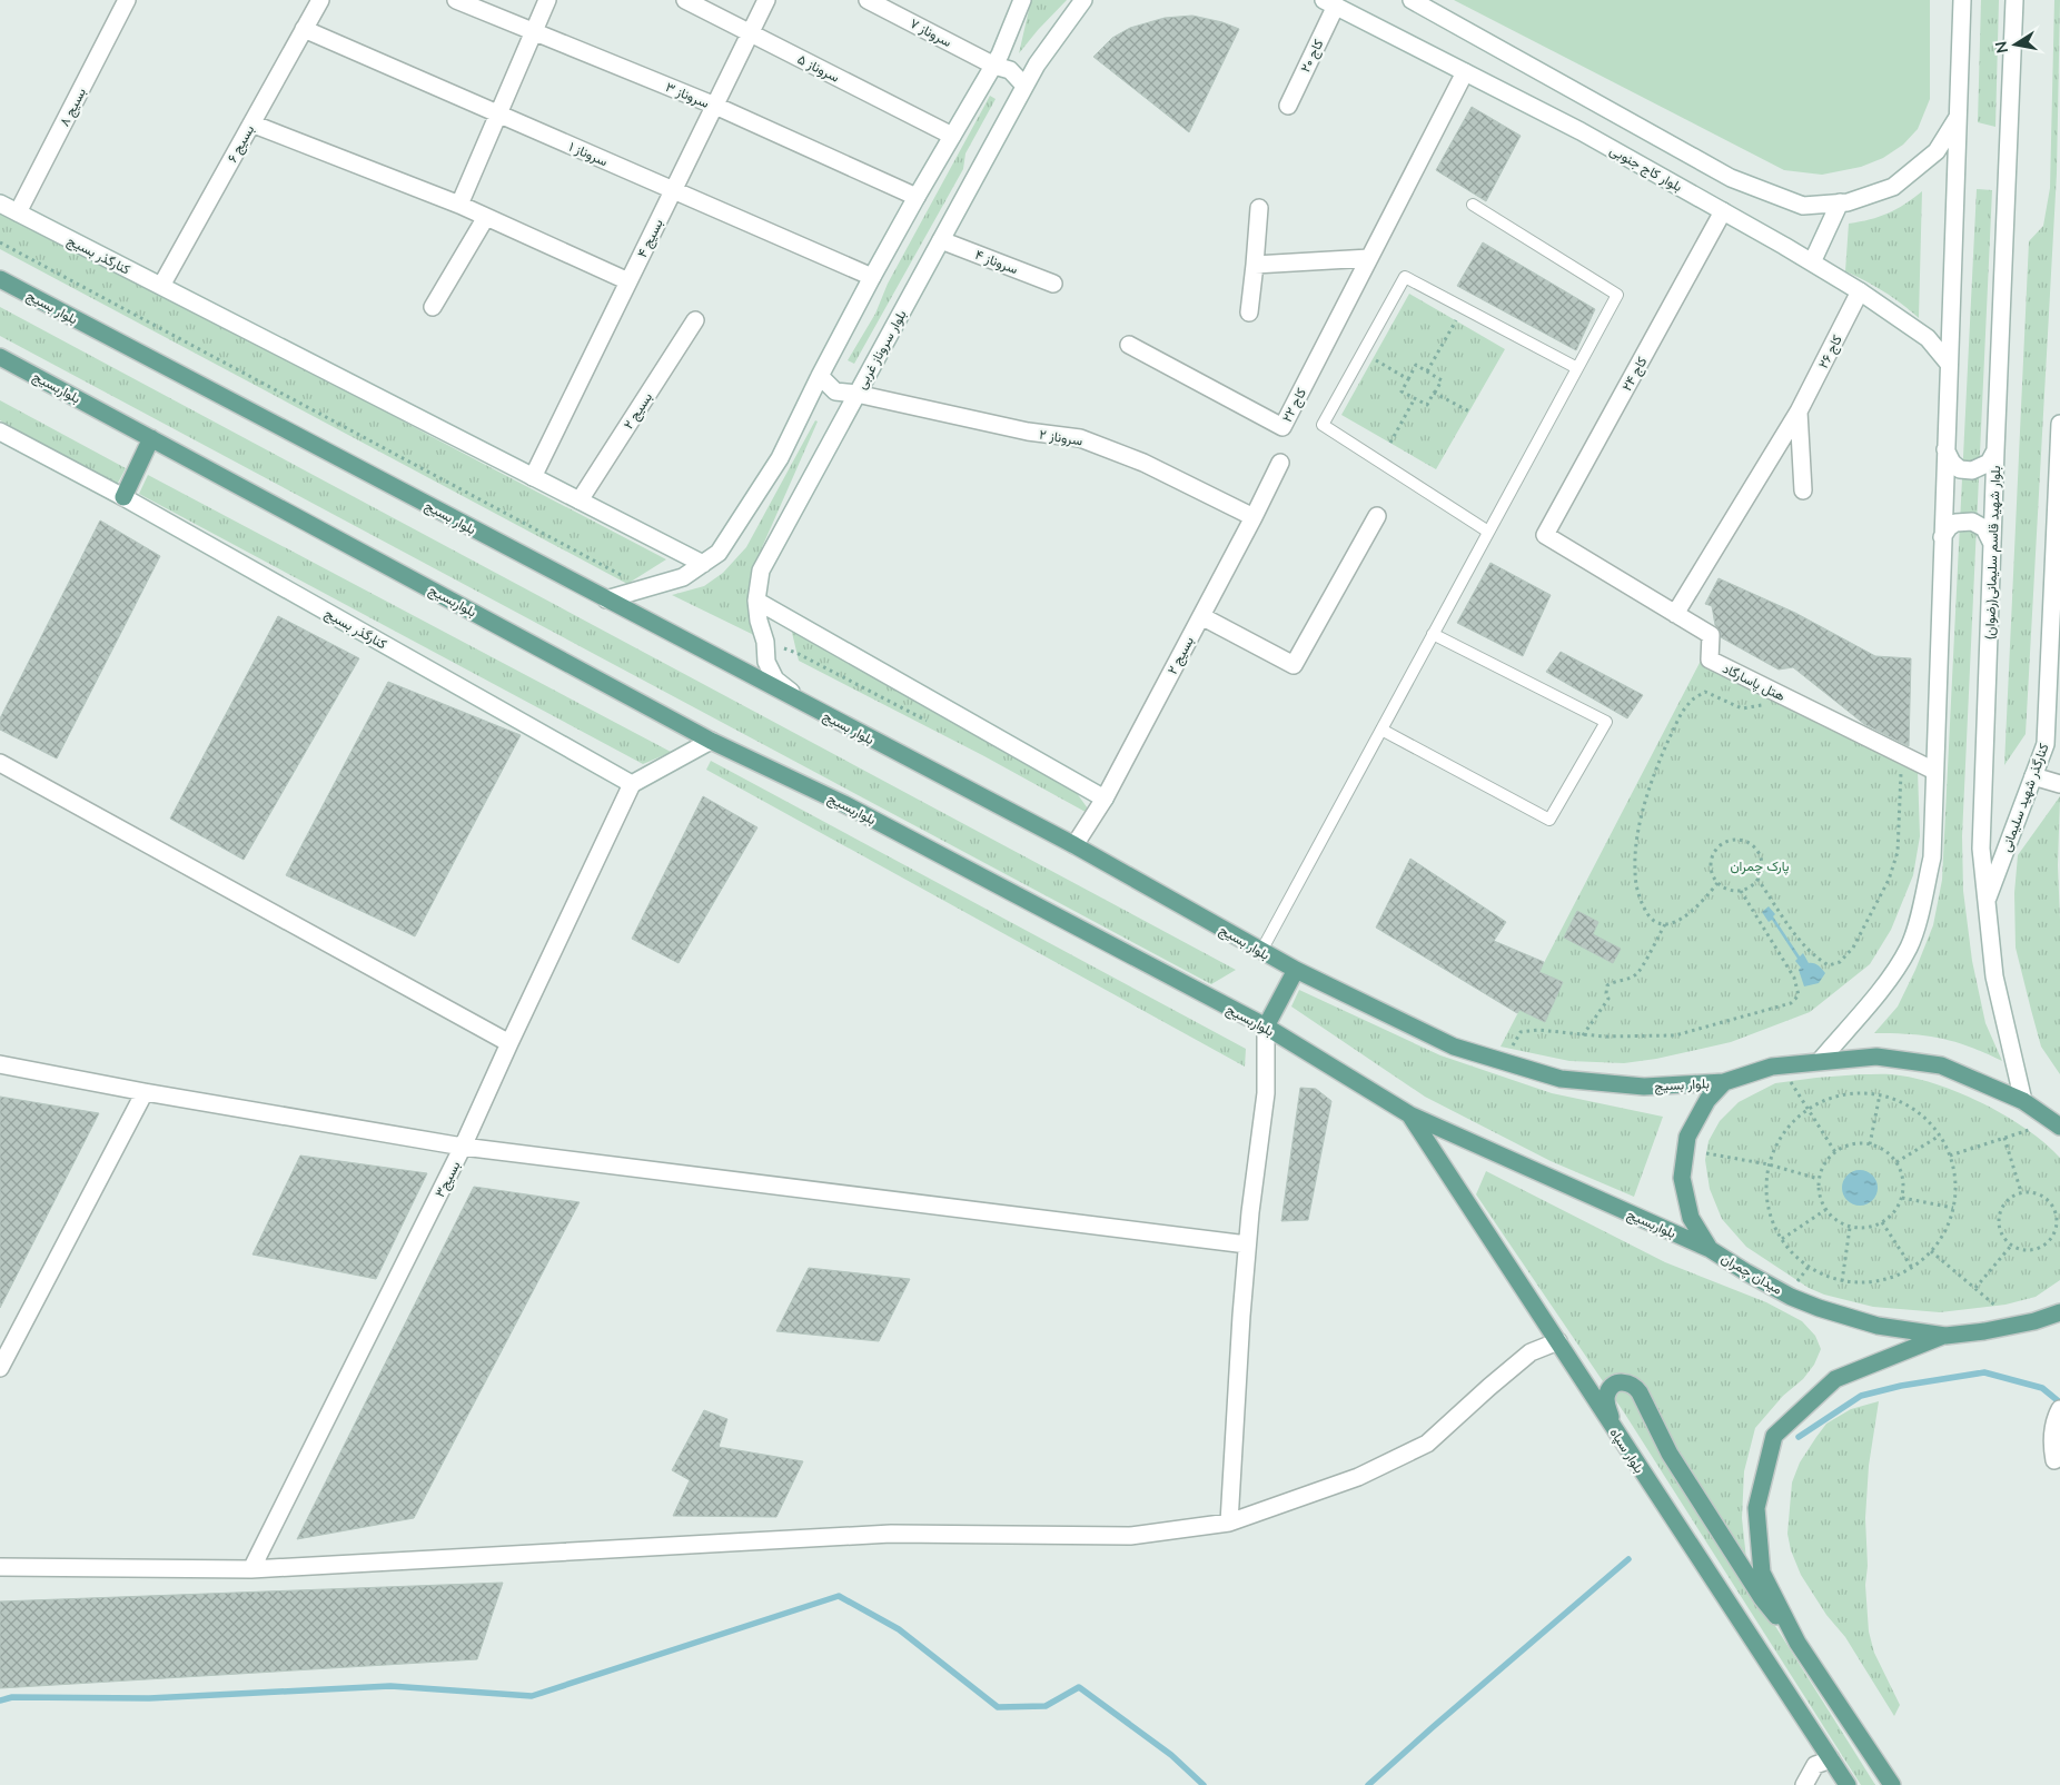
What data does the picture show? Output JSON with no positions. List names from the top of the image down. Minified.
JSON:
{"streets":{"main road":["بلوار بسیج","بلواربسیج","میدان چمران","بلوار سپاه"],"street":["سروناز ۷","کاج ۲۰","سروناز ۵","سروناز ۳","بسیج ۸","بسیج ۶","سروناز ۱","بلوار کاج جنوبی","بسیج ۴","کنارگذر بسیج","سروناز ۴","بلوار سروناز غربی","کاج ۲۶","کاج ۲۴","کاج ۲۲","بسیج ۲","سروناز ۲","بلوار شهید قاسم سلیمانی(رضوان)","هتل پاسارگاد","کنارگذر شهید سلیمانی","بسیج۳"]},"crossings":[["سروناز ۷","بلوار سروناز غربی"],["کاج ۲۰","بلوار کاج جنوبی"],["سروناز ۵","بسیج ۴"],["سروناز ۳","بسیج ۴"],["بسیج ۸","کنارگذر بسیج"],["بسیج ۶","سروناز ۱"],["بسیج ۶","کنارگذر بسیج"],["سروناز ۱","بسیج ۴"],["بلوار کاج جنوبی","کاج ۲۶"],["بلوار کاج جنوبی","کاج ۲۴"],["بلوار کاج جنوبی","کاج ۲۲"],["بسیج ۴","کنارگذر بسیج"],["کنارگذر بسیج","بسیج ۲"],["کنارگذر بسیج","بسیج۳"],["سروناز ۴","بلوار سروناز غربی"],["بلوار بسیج","بلوار سروناز غربی"],["بلوار بسیج","بسیج ۲"],["بلوار بسیج","میدان چمران"],["بلوار سروناز غربی","سروناز ۲"],["کاج ۲۶","هتل پاسارگاد"],["کاج ۲۴","هتل پاسارگاد"],["بلواربسیج","میدان چمران"],["بلواربسیج","بلوار سپاه"],["بسیج ۲","سروناز ۲"],["بلوار شهید قاسم سلیمانی(رضوان)","کنارگذر شهید سلیمانی"]],"parks":["پارک چمران"],"north":"left"}
